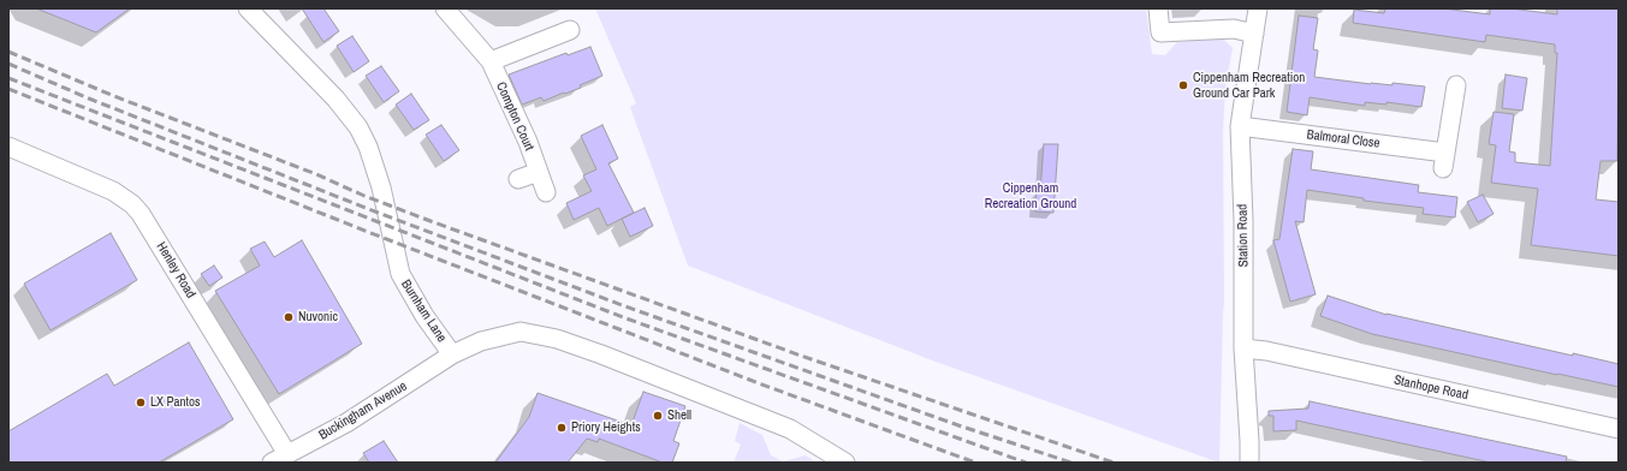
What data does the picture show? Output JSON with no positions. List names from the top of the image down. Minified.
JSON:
{"streets":{"street":["Compton Court","Balmoral Close","Station Road","Henley Road","Burnham Lane","Stanhope Road","Buckingham Avenue"]},"crossings":[["Balmoral Close","Station Road"],["Station Road","Stanhope Road"],["Henley Road","Buckingham Avenue"],["Burnham Lane","Buckingham Avenue"]],"parks":["Cippenham Recreation Ground"],"places":["Cippenham Recreation Ground Car Park","Nuvonic","LX Pantos","Shell","Priory Heights"]}
